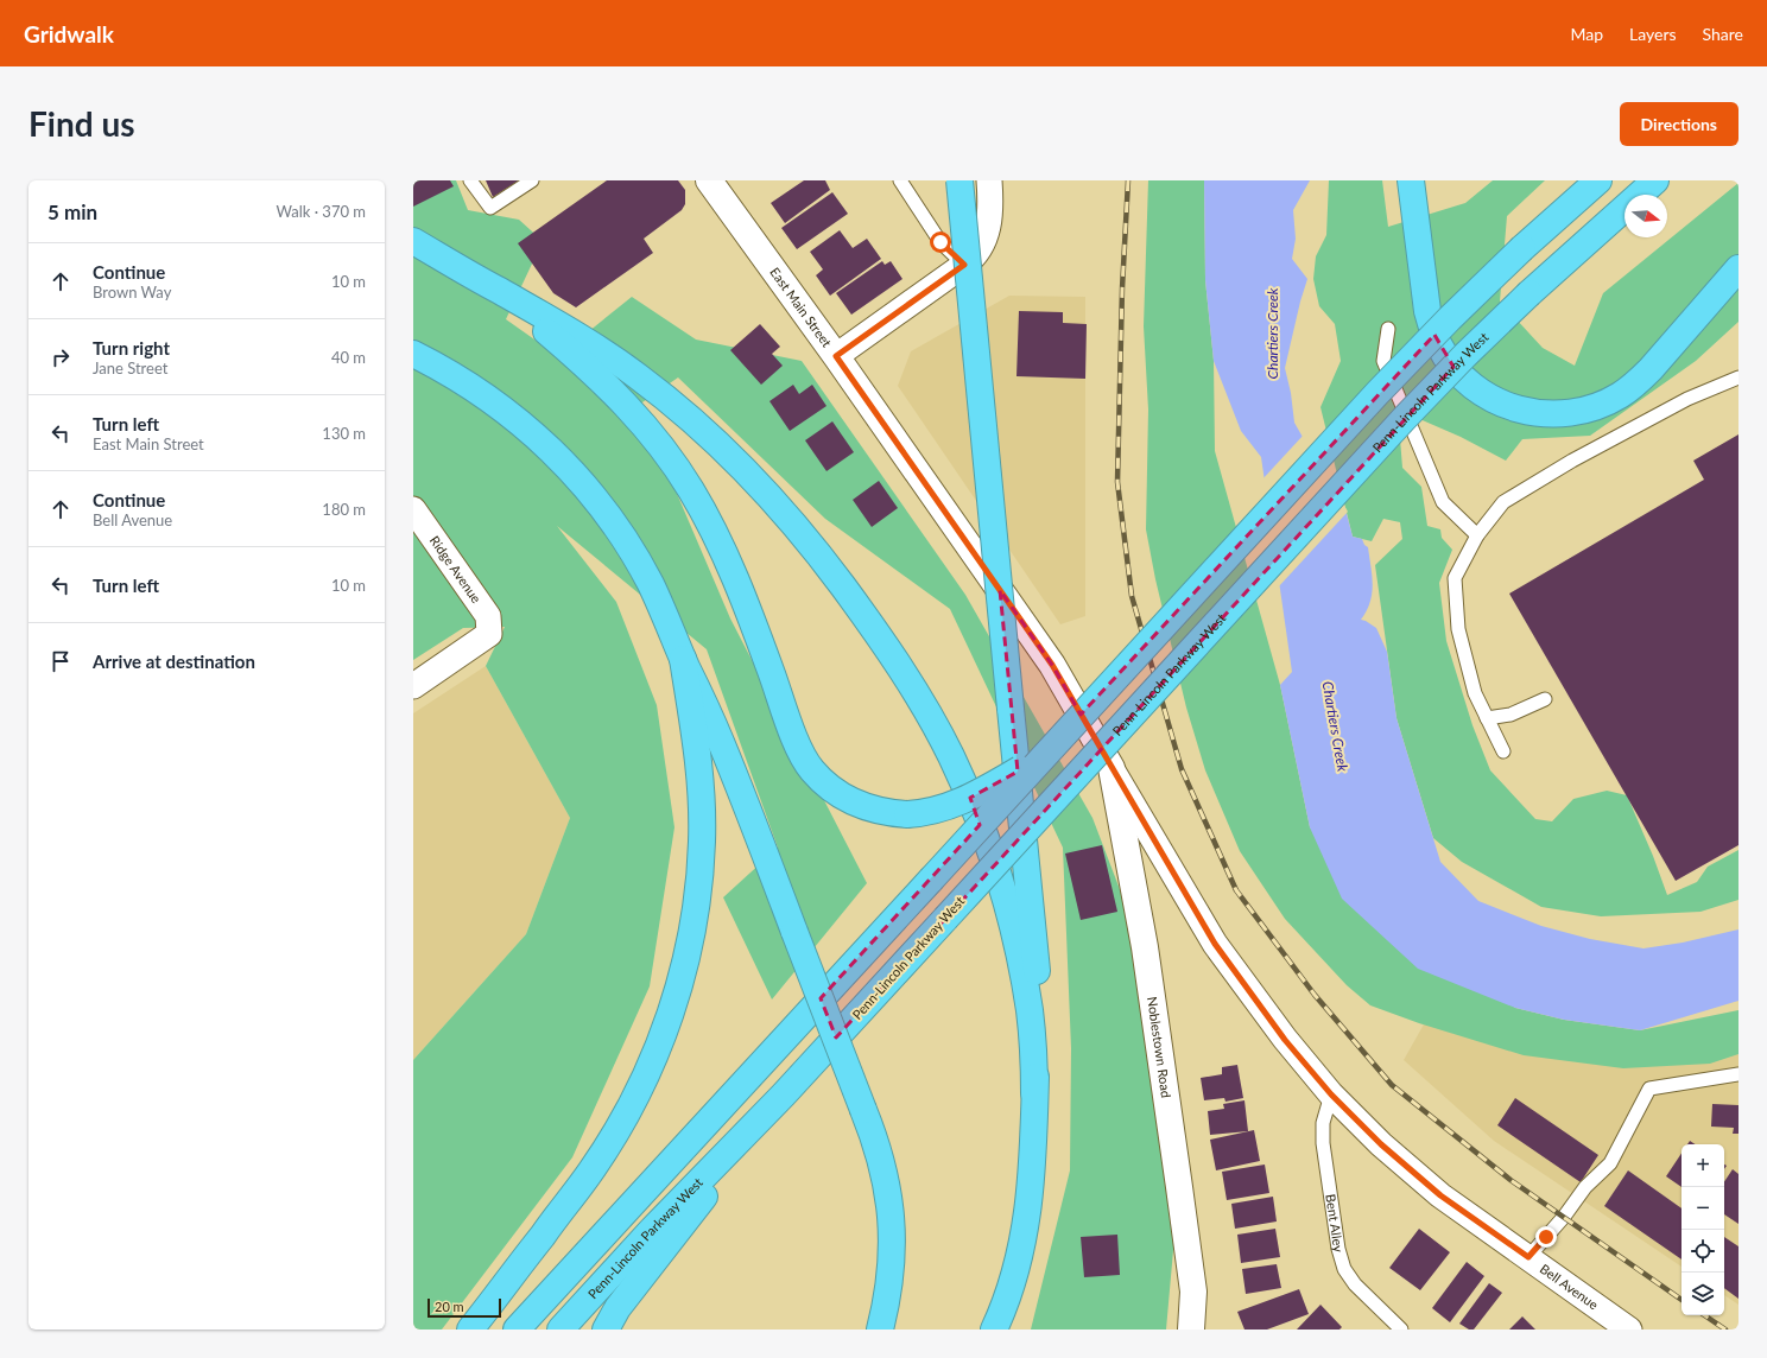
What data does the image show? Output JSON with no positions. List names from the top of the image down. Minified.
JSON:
{"streets":{"highway":["Penn-Lincoln Parkway West"],"main road":["East Main Street","Noblestown Road"],"street":["Ridge Avenue","Bell Avenue"],"lane":["Bent Alley"]},"crossings":[["East Main Street","Noblestown Road"],["East Main Street","Bell Avenue"],["Noblestown Road","Bell Avenue"],["Bent Alley","Bell Avenue"]],"water":["Chartiers Creek"],"scale_bar":"20 m","north":"right","page":{"header":"Gridwalk","nav":["Map","Layers","Share"],"buttons":"Directions","title":"Find us","heading":["5 min","Walk · 370 m"],"list":[["Continue","Brown Way","10 m"],["Turn right","Jane Street","40 m"],["Turn left","East Main Street","130 m"],["Continue","Bell Avenue","180 m"],["Turn left","10 m"],"Arrive at destination"],"map_buttons":["+","−"],"scale":"20 m"}}
